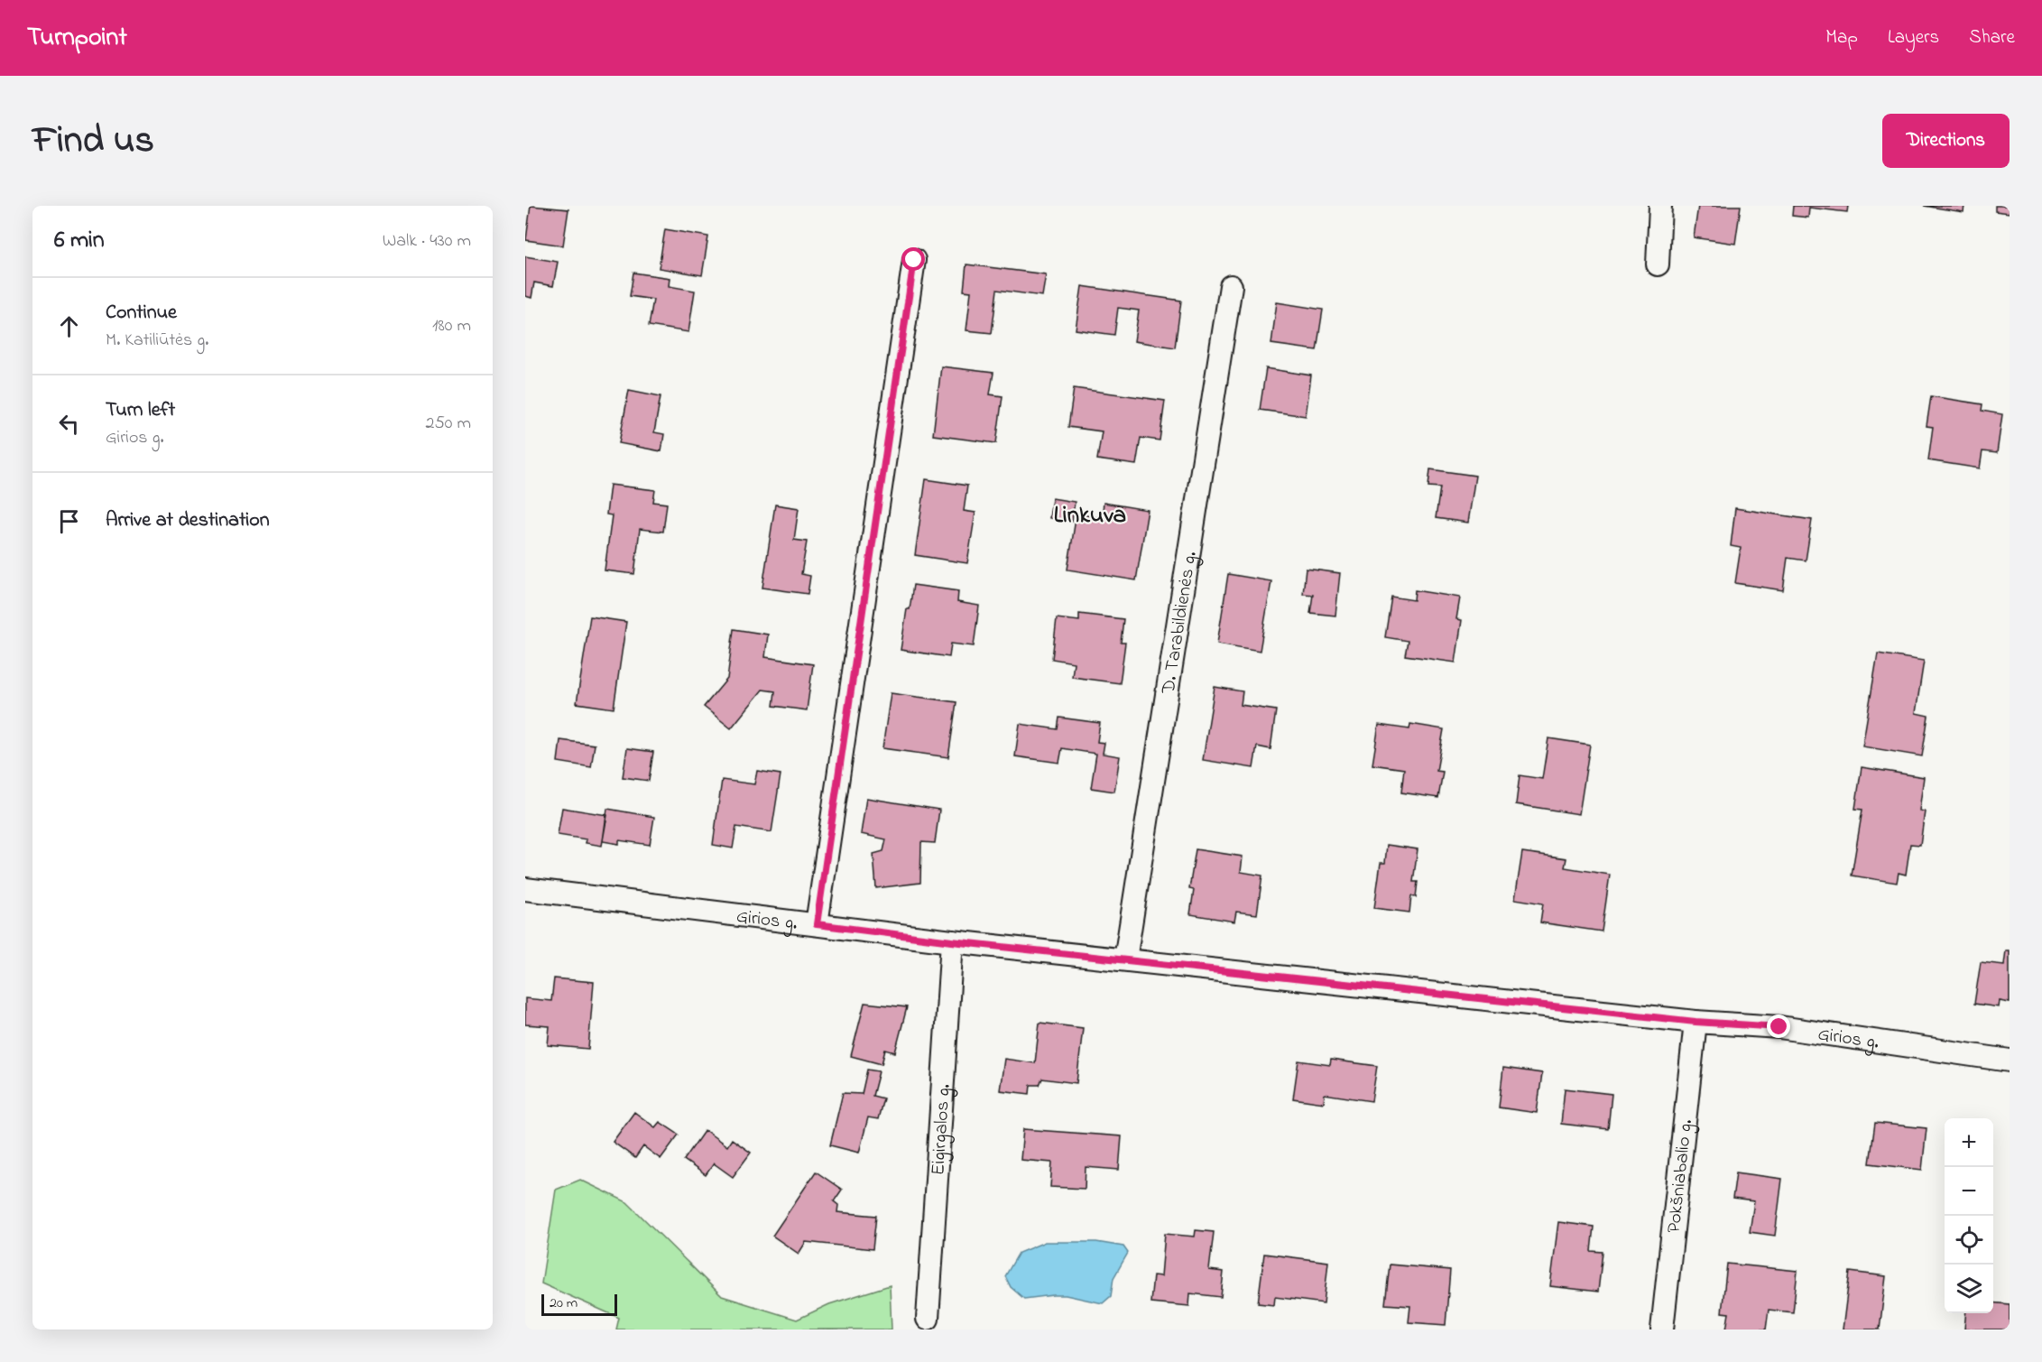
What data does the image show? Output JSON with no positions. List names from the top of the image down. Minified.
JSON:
{"streets":{"street":["D. Tarabildienės g.","Girios g.","Eigirgalos g.","Pokšniabalio g."]},"crossings":[["D. Tarabildienės g.","Girios g."],["Girios g.","Eigirgalos g."],["Girios g.","Pokšniabalio g."]],"districts":["Linkuva"],"scale_bar":"20 m","page":{"header":"Turnpoint","nav":["Map","Layers","Share"],"title":"Find us","buttons":"Directions","heading":["6 min","Walk · 430 m"],"list":[["Continue","M. Katiliūtės g.","180 m"],["Turn left","Girios g.","250 m"],"Arrive at destination"],"map_buttons":["+","−"],"scale":"20 m"}}
